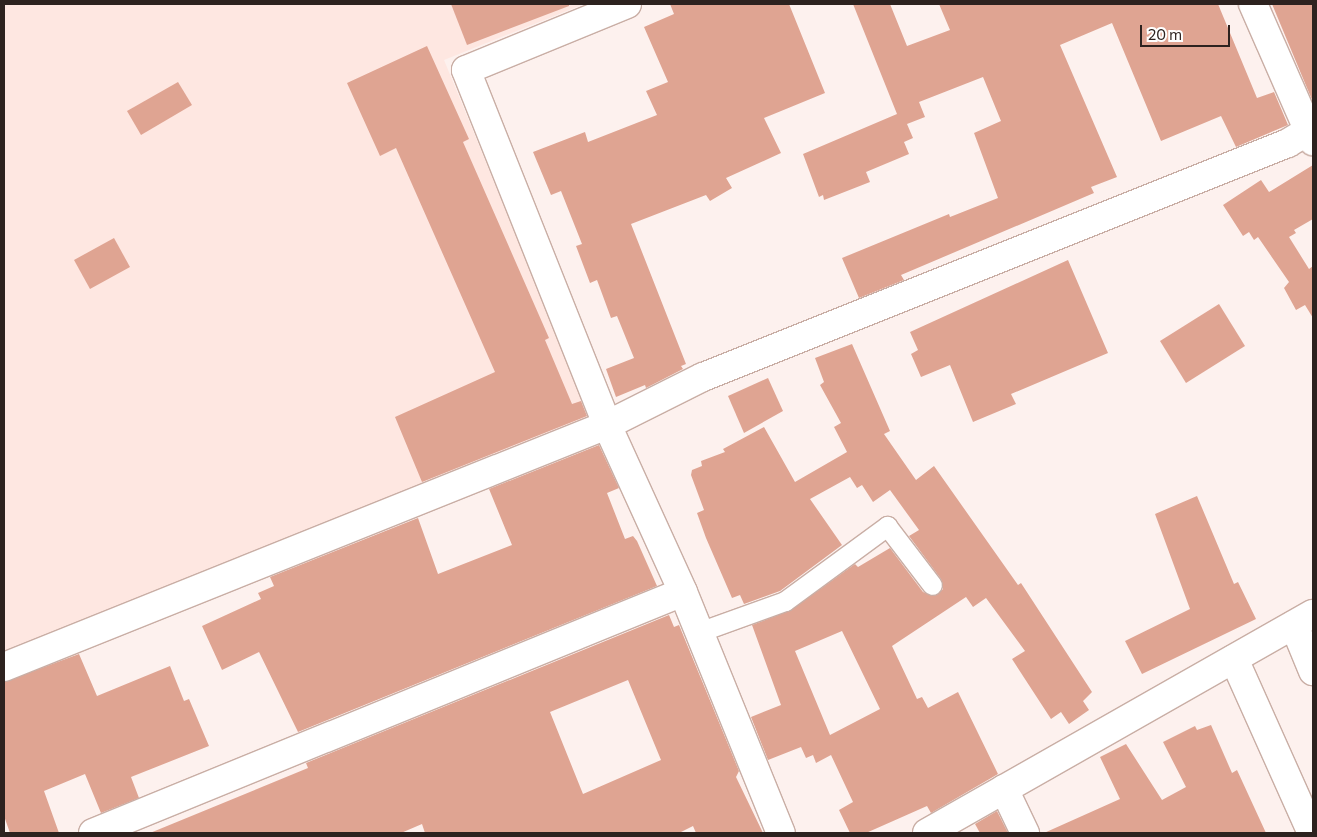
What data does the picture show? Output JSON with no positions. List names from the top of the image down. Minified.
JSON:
{"scale_bar":"20 m"}
